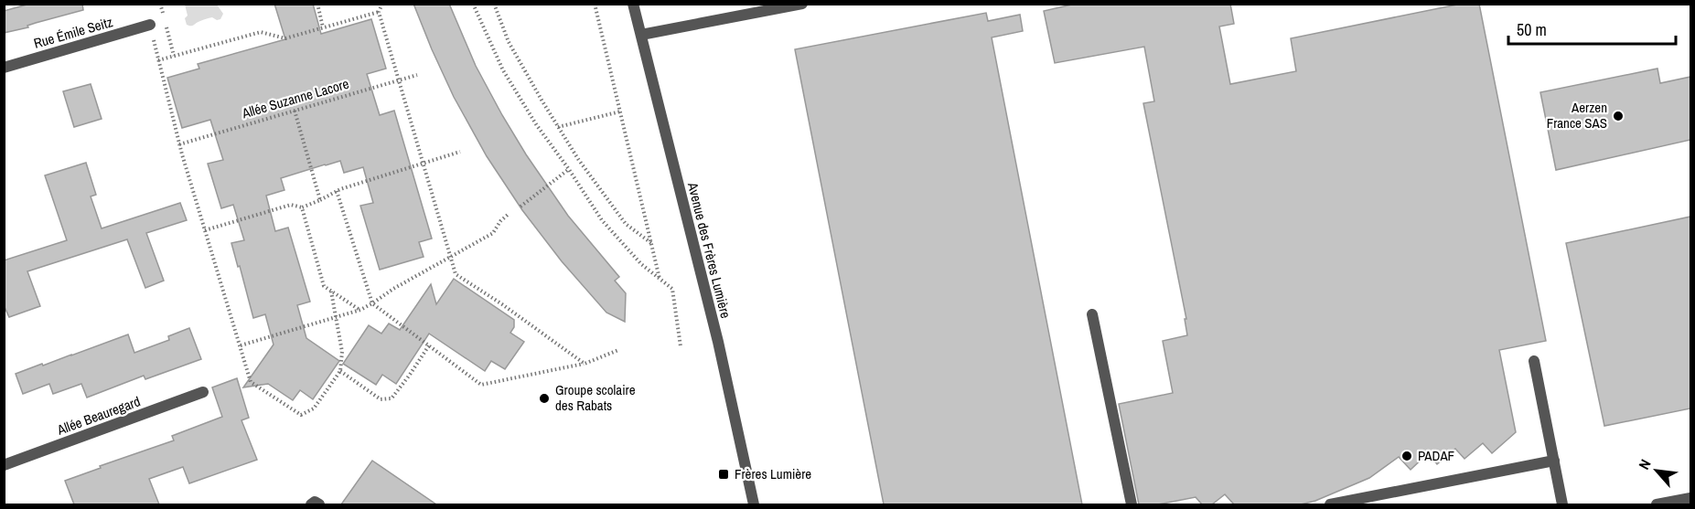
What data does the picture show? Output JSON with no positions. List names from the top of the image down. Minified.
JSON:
{"streets":{"street":["Rue Émile Seitz","Avenue des Frères Lumière","Allée Beauregard"],"path":["Allée Suzanne Lacore"]},"places":{"other":["Aerzen France SAS","Groupe scolaire des Rabats","PADAF"],"transit":["Frères Lumière"]},"scale_bar":"50 m","north":"top left"}
